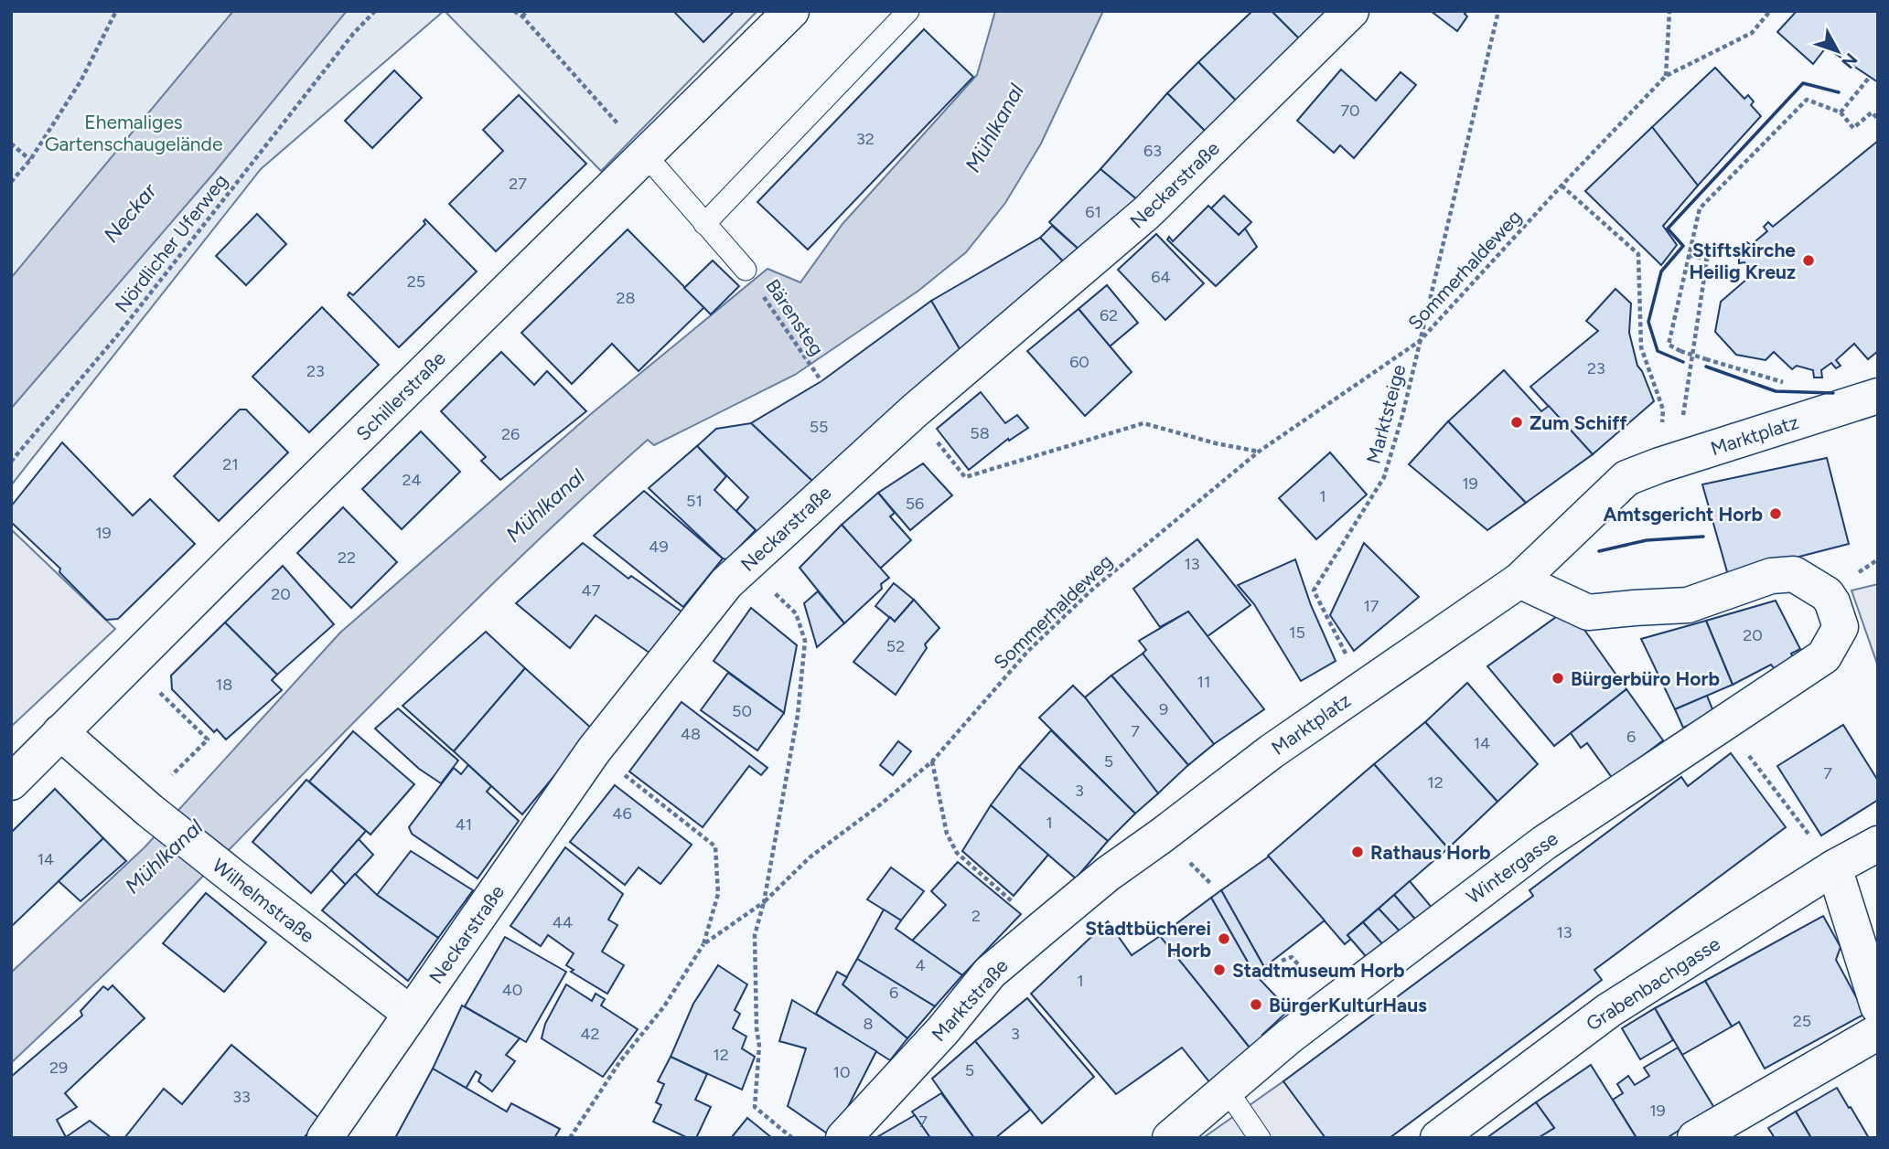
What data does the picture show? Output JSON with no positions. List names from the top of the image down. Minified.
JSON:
{"streets":{"street":["Neckarstraße","Schillerstraße","Marktplatz","Wintergasse","Wilhelmstraße","Grabenbachgasse","Marktstraße"],"path":["Nördlicher Uferweg","Sommerhaldeweg","Bärensteg","Marktsteige"]},"crossings":[["Neckarstraße","Wilhelmstraße"],["Sommerhaldeweg","Marktsteige"],["Schillerstraße","Wilhelmstraße"],["Marktsteige","Marktplatz"],["Marktplatz","Wintergasse"],["Marktplatz","Marktstraße"]],"water":["Mühlkanal","Neckar"],"parks":["Ehemaliges Gartenschaugelände"],"places":["Stiftskirche Heilig Kreuz","Zum Schiff","Amtsgericht Horb","Bürgerbüro Horb","Rathaus Horb","Stadtbücherei Horb","Stadtmuseum Horb","BürgerKulturHaus"],"house_numbers":["70","32","63","27","61","64","25","28","62","60","23","23","55","58","26","21","24","19","1","51","56","19","49","22","13","47","20","17","15","20","52","11","18","9","50","7","48","6","14","5","7","12","3","46","1","41","14","2","44","13","4","1","40","6","25","8","42","3","12","29","5","10","33","19","7"],"north":"bottom right"}
